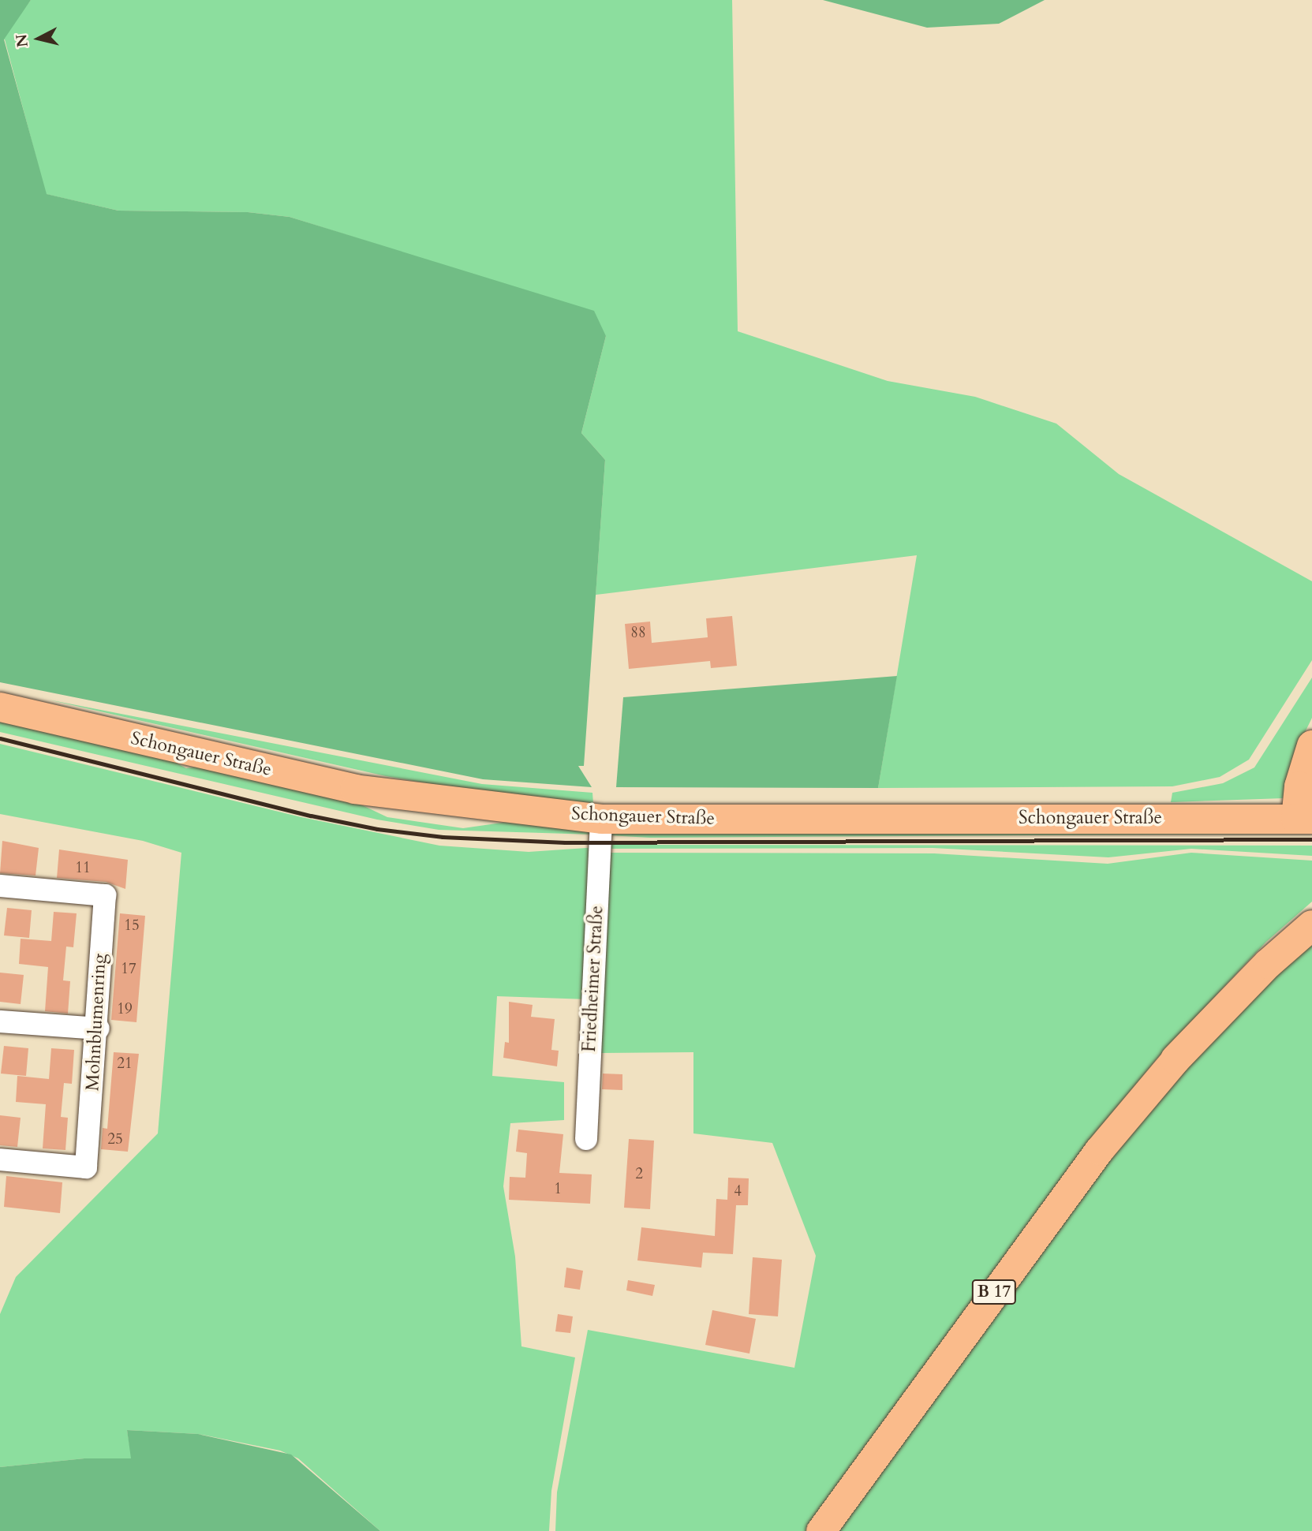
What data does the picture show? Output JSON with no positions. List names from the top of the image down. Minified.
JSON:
{"streets":{"highway":["B 17"],"main road":["Schongauer Straße"],"street":["Friedheimer Straße","Mohnblumenring"]},"crossings":[["Schongauer Straße","Friedheimer Straße"]],"house_numbers":["88","11","15","17","19","21","25","2","1","4"],"north":"left"}
